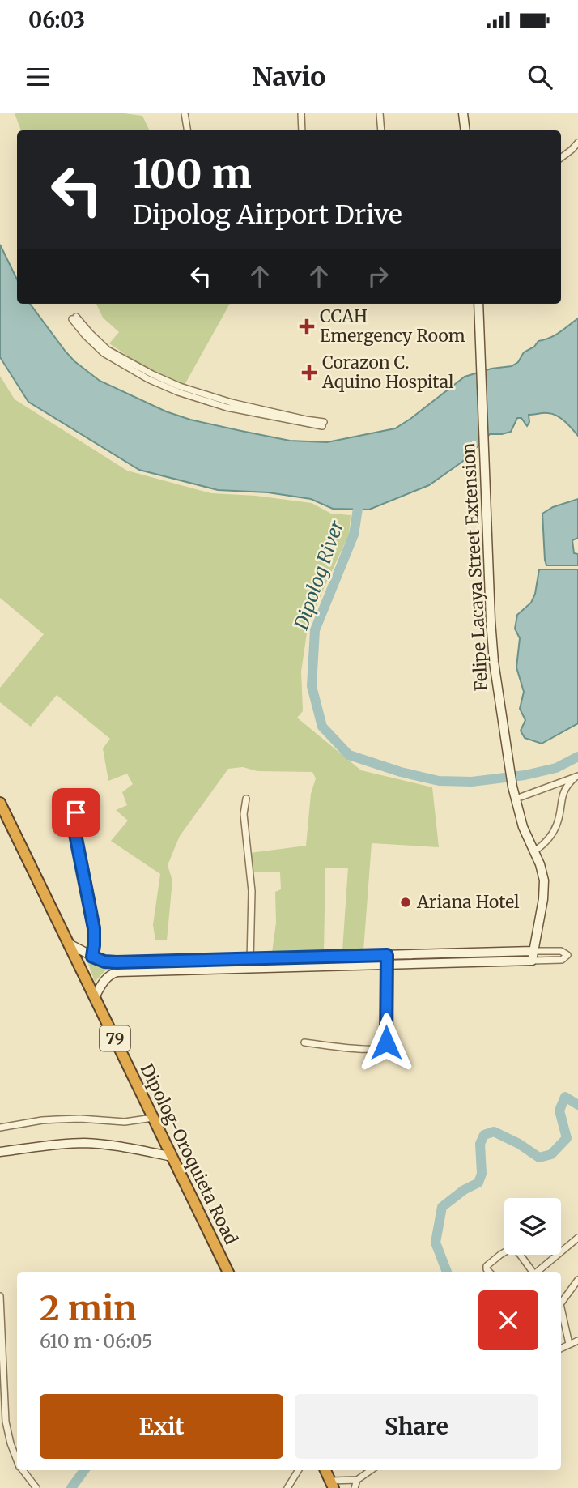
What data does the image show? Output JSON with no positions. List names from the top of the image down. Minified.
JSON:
{"streets":{"highway":["79","Dipolog-Oroquieta Road"],"main road":["Felipe Lacaya Street Extension"]},"water":["Dipolog River"],"places":{"health":["CCAH Emergency Room","Corazon C. Aquino Hospital"],"other":["Ariana Hotel"]},"page":{"status":"06:03","header":"Navio","turn":["100 m","Dipolog Airport Drive"],"heading":["2 min","610 m · 06:05"],"buttons":["Exit","Share"]}}
